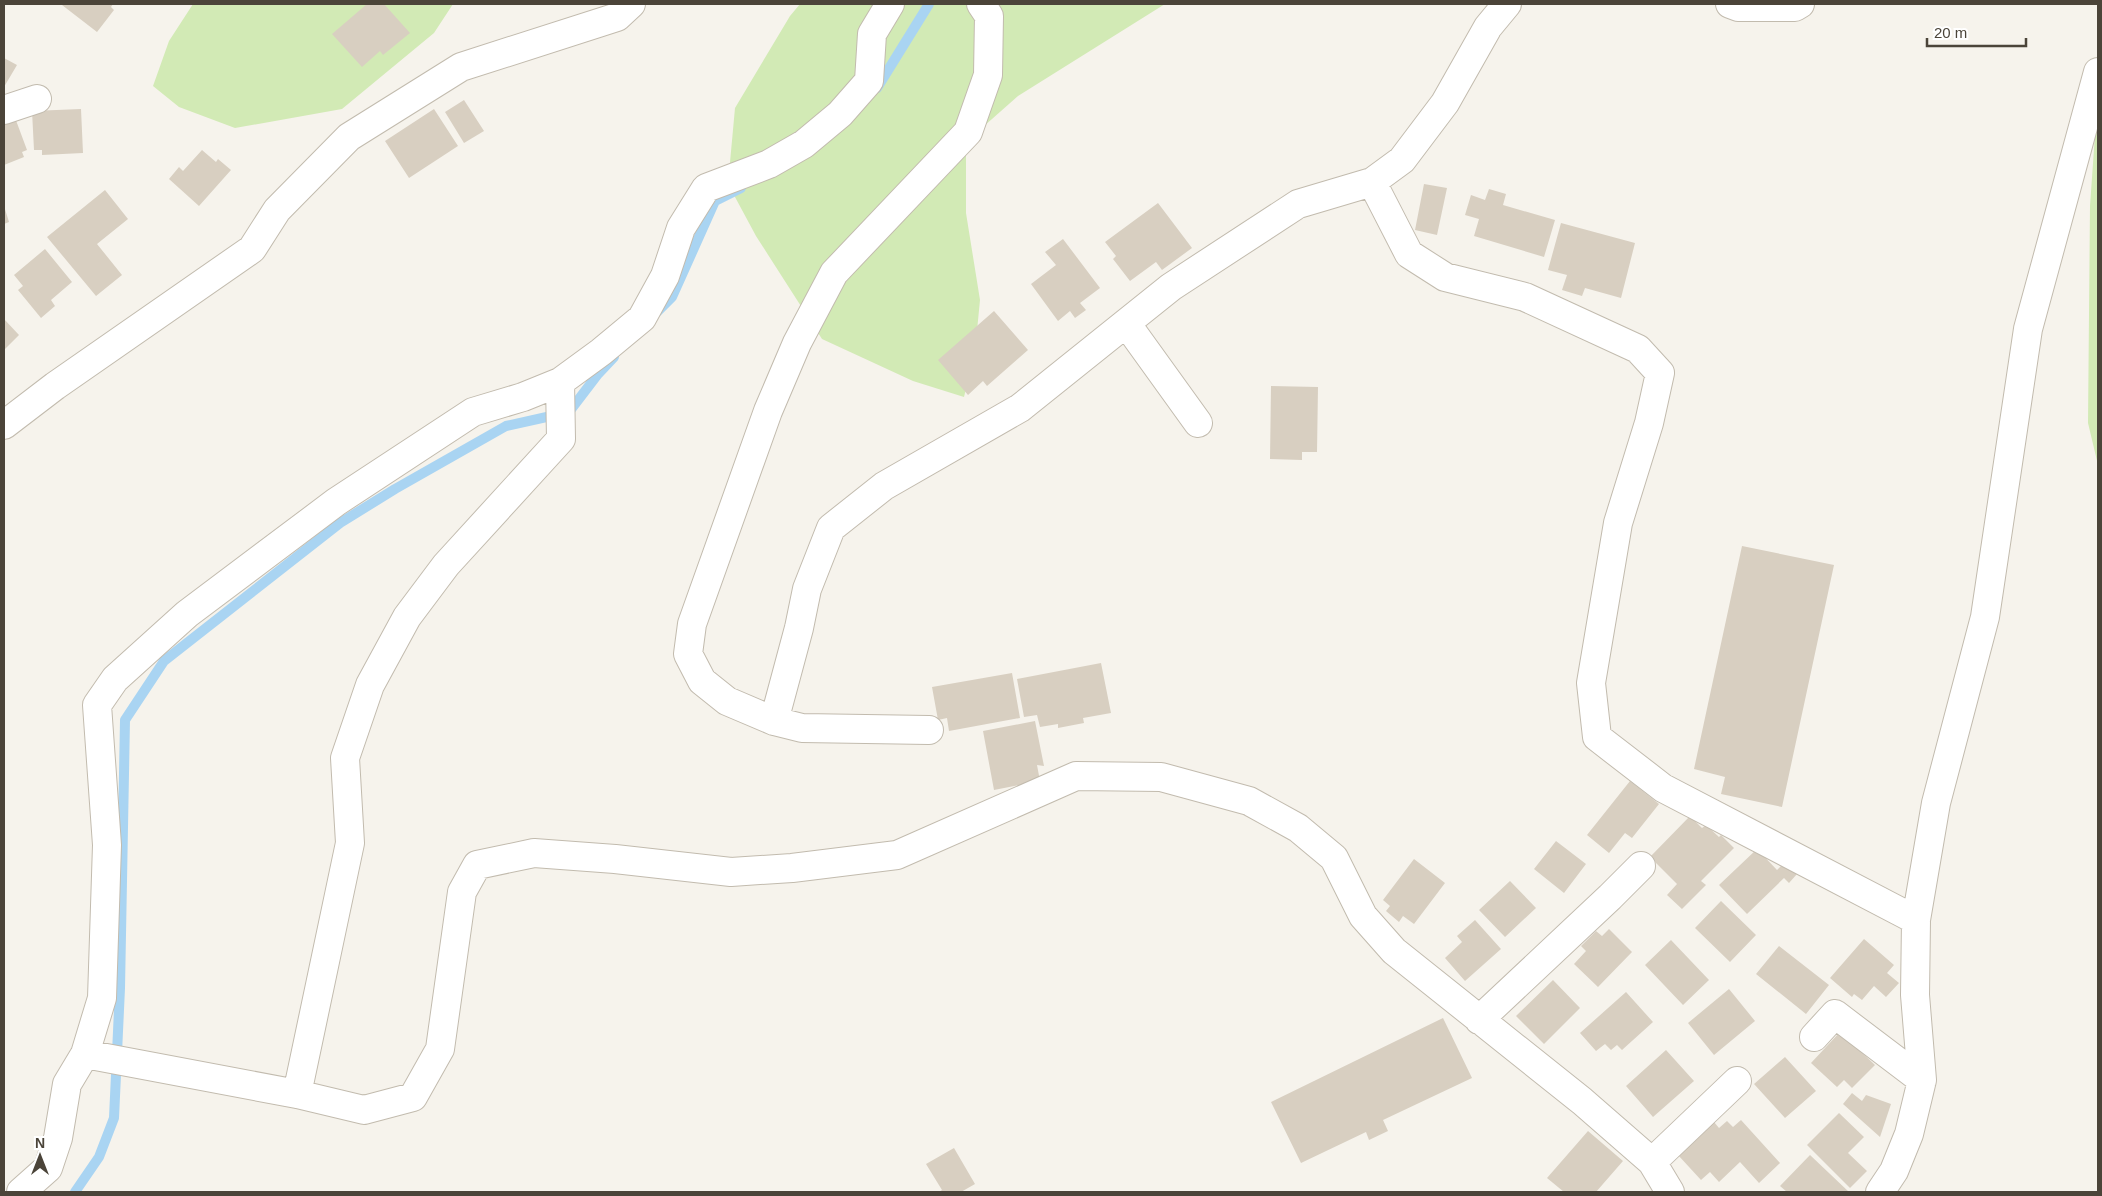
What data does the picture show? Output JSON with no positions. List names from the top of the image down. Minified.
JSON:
{"scale_bar":"20 m","north":"top"}
